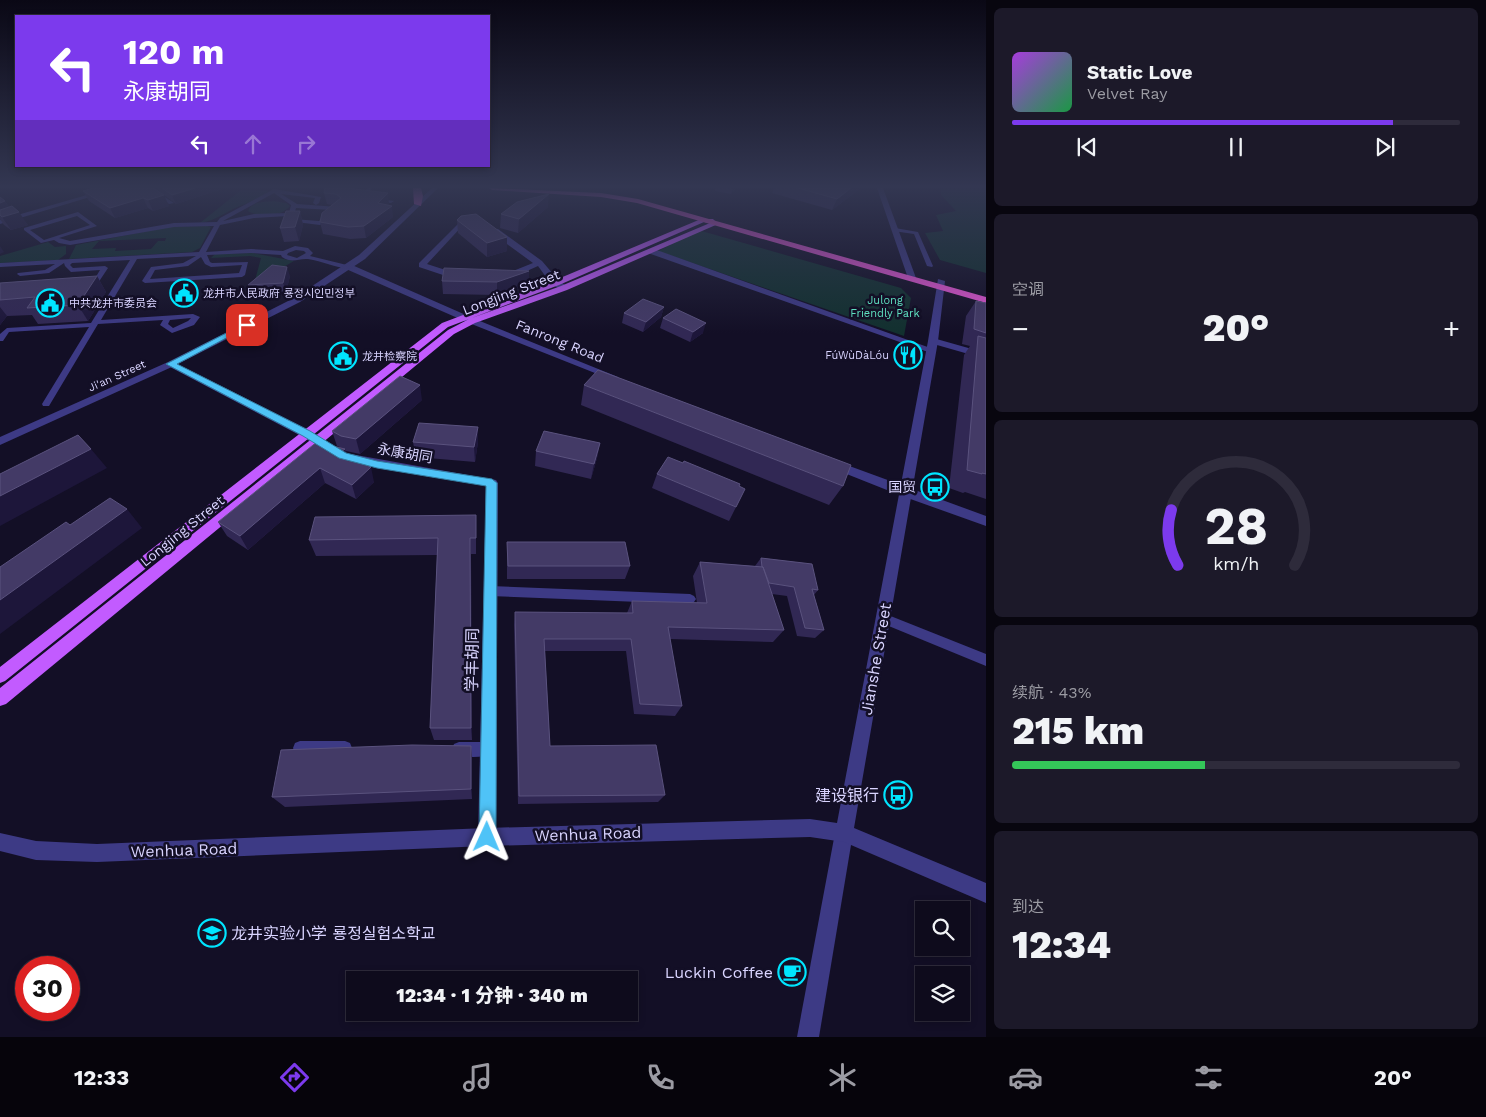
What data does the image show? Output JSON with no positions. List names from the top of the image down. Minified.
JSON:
{"streets":{"main road":["Longjing Street"],"street":["Fanrong Road","Ji'an Street","永康胡同","Jianshe Street","学丰胡同","Wenhua Road"]},"crossings":[["Longjing Street","Fanrong Road"],["Longjing Street","永康胡同"],["Fanrong Road","Ji'an Street"],["Ji'an Street","永康胡同"],["永康胡同","学丰胡同"],["Jianshe Street","Wenhua Road"],["学丰胡同","Wenhua Road"]],"parks":["Julong Friendly Park"],"places":{"public building":["龙井市人民政府 룡정시인민정부","中共龙井市委员会","龙井检察院"],"restaurant":["FúWùDàLóu"],"bus stop":["国贸","建设银行"],"school or university":["龙井实验小学 룡정실험소학교"],"cafe":["Luckin Coffee"]},"page":{"turn":["120 m","永康胡同"],"song":["Static Love","Velvet Ray"],"tile":["空调",["续航 · 43%","215 km"],["到达","12:34"]],"heat":["−","20°","+"],"limit":"30","trip":"12:34 · 1 分钟 · 340 m","tabs":["12:33","20°"],"gauge":["28","km/h"]}}
